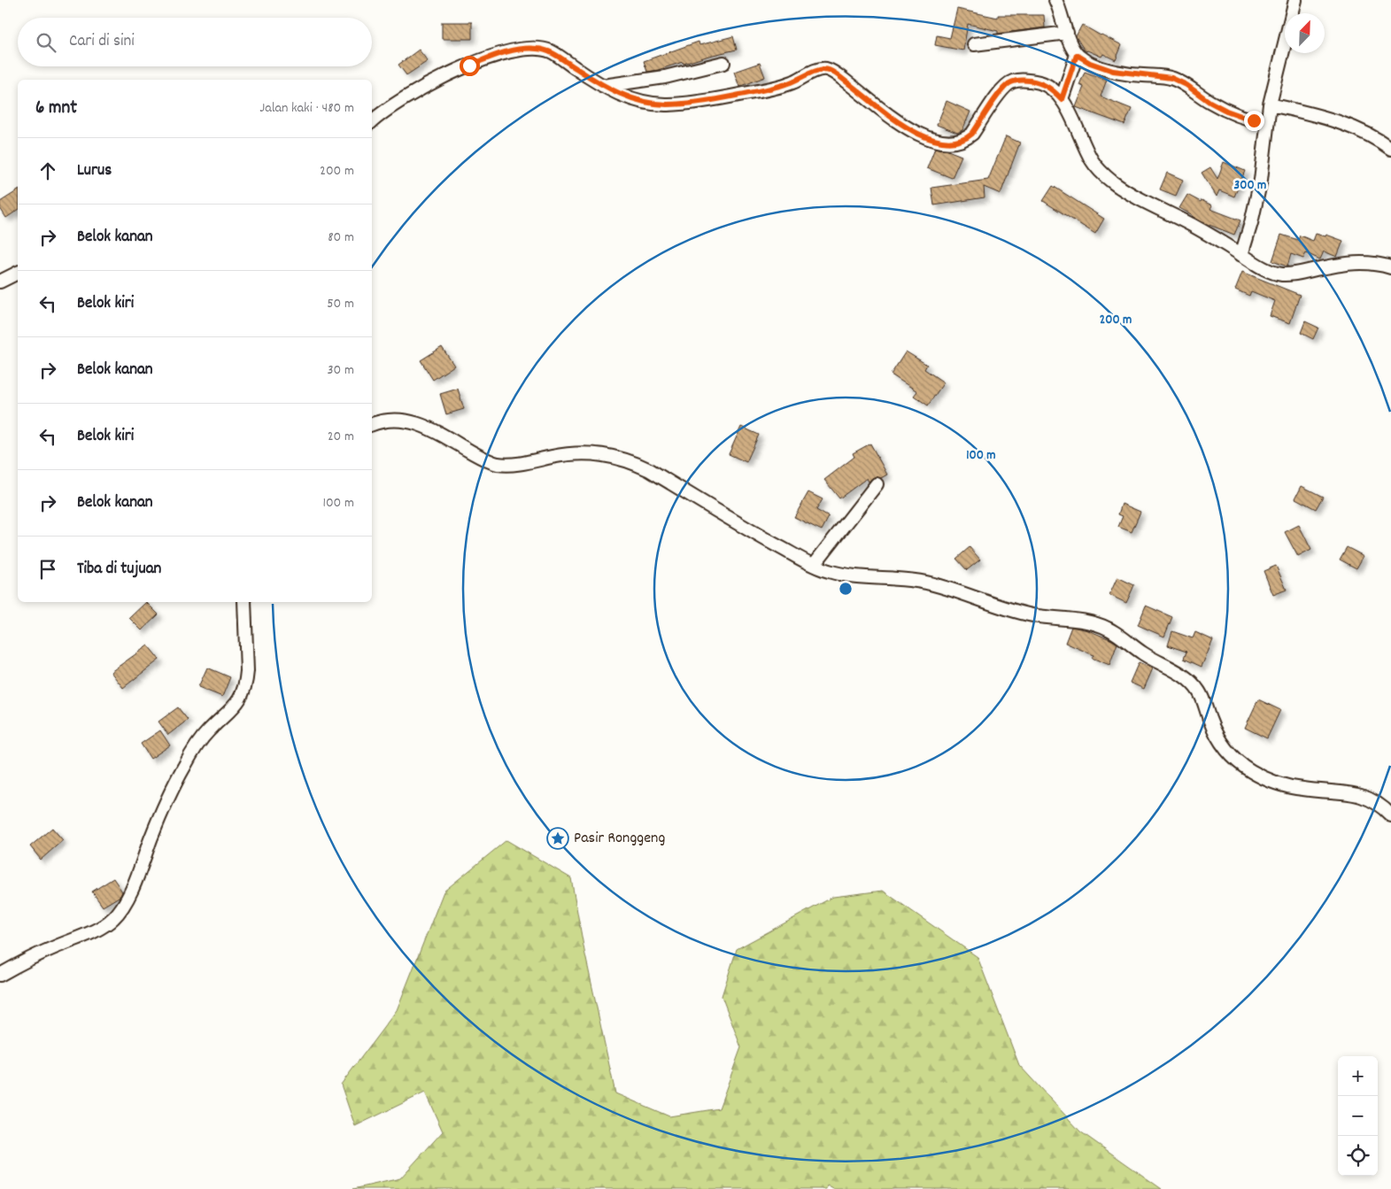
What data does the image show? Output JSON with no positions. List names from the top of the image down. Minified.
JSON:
{"places":{"place":["Pasir Ronggeng"]},"north":"top right","page":{"search":"Cari di sini","heading":["6 mnt","Jalan kaki · 480 m"],"list":[["Lurus","200 m"],["Belok kanan","80 m"],["Belok kiri","50 m"],["Belok kanan","30 m"],["Belok kiri","20 m"],["Belok kanan","100 m"],"Tiba di tujuan"],"map_buttons":["+","−"]},"rings":["300 m","200 m","100 m"]}
